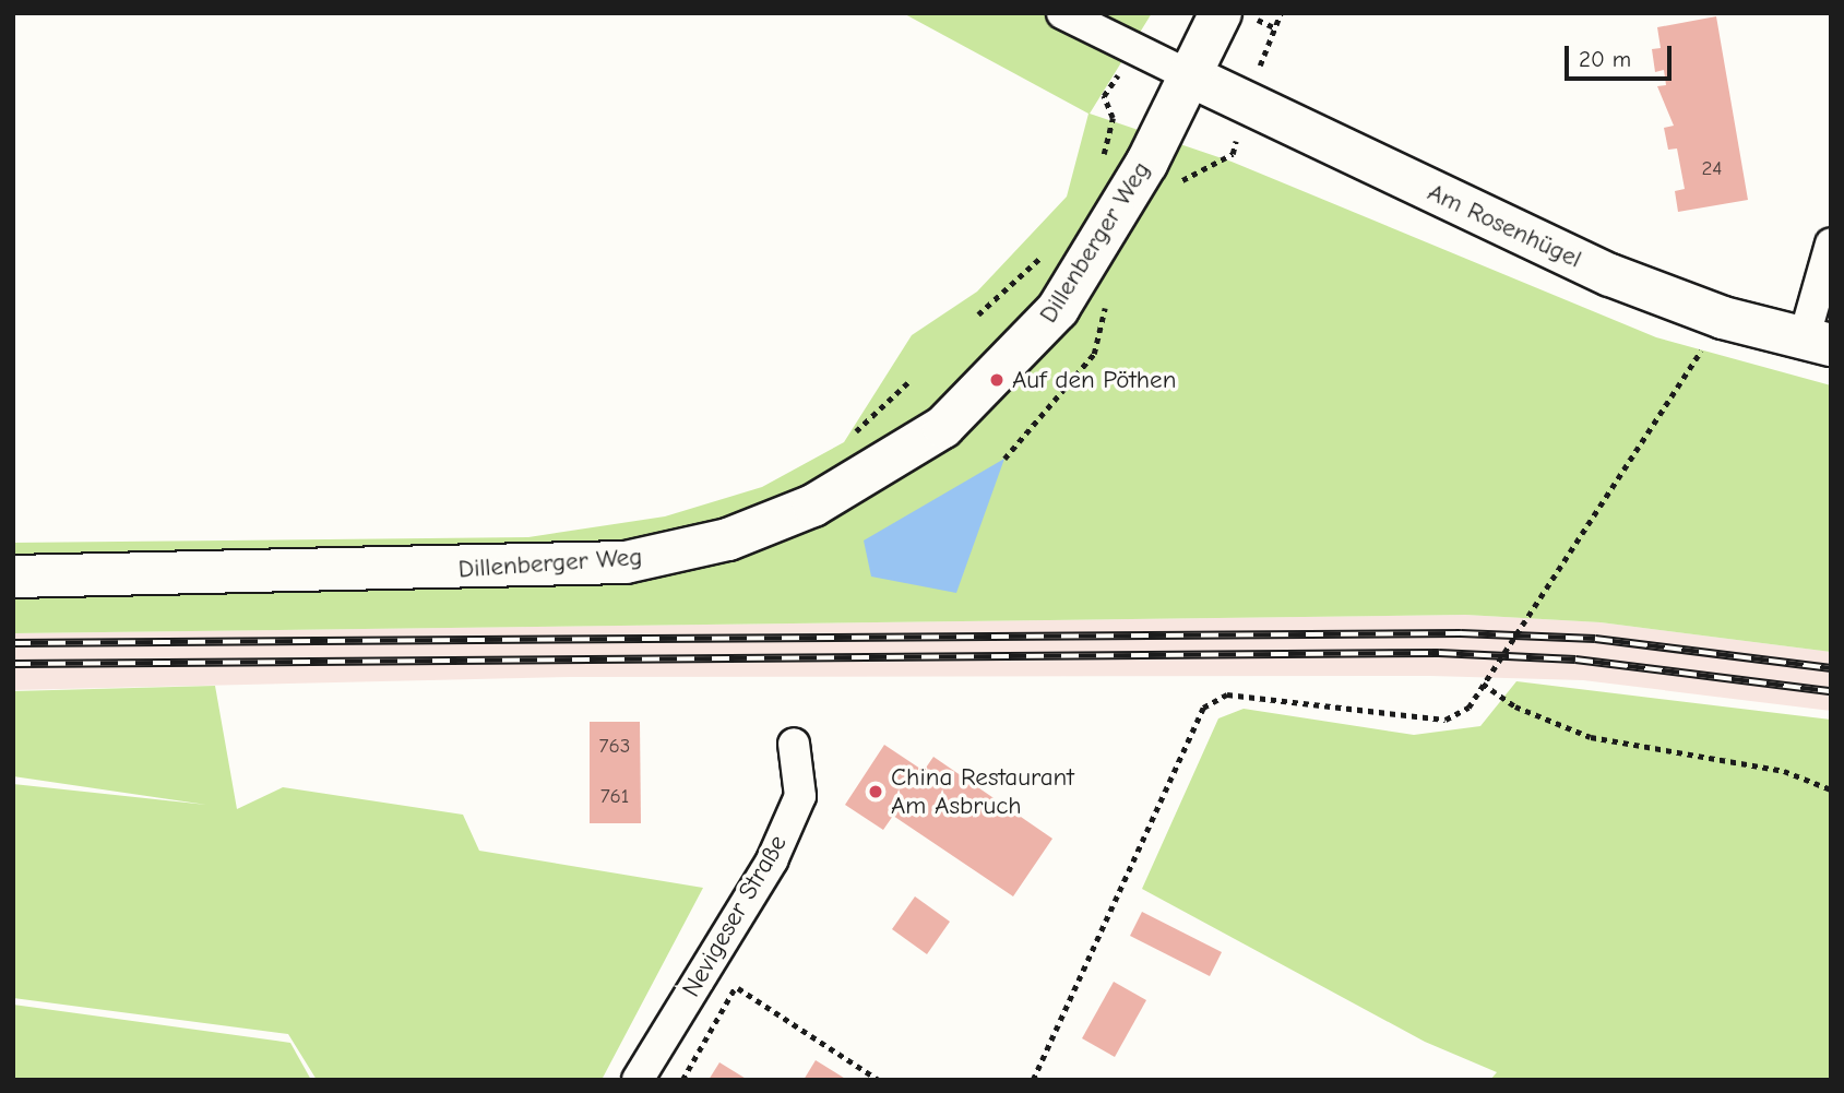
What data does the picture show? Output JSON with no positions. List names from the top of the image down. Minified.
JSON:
{"streets":{"main road":["Am Rosenhügel","Dillenberger Weg"],"street":["Nevigeser Straße"]},"crossings":[["Am Rosenhügel","Dillenberger Weg"]],"places":["Auf den Pöthen","China Restaurant Am Asbruch"],"house_numbers":["24","763","761"],"scale_bar":"20 m"}
